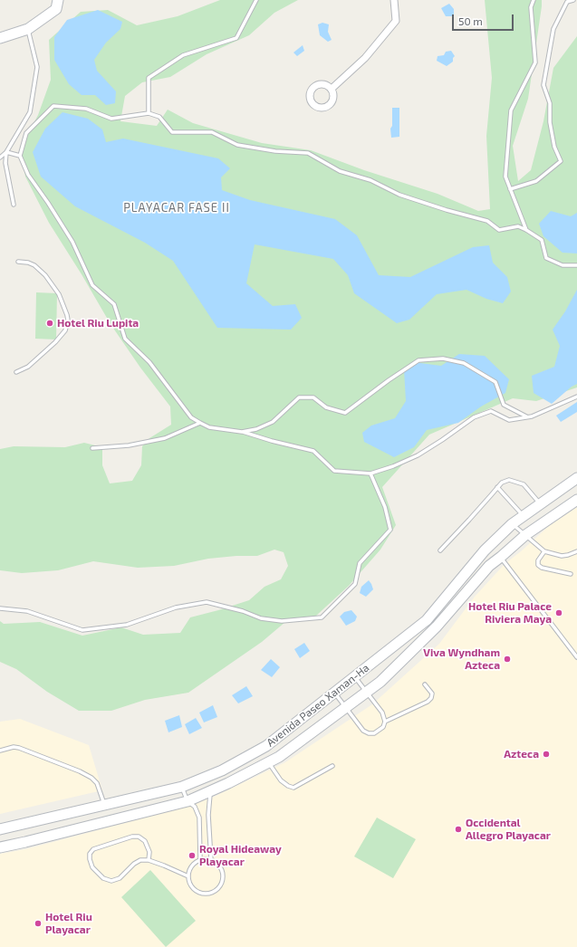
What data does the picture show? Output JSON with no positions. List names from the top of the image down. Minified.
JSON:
{"streets":{"main road":["Avenida Paseo Xaman-Ha"]},"districts":["PLAYACAR FASE II"],"places":["Hotel Riu Lupita","Hotel Riu Palace Riviera Maya","Viva Wyndham Azteca","Azteca","Occidental Allegro Playacar","Royal Hideaway Playacar","Hotel Riu Playacar"],"scale_bar":"50 m"}
